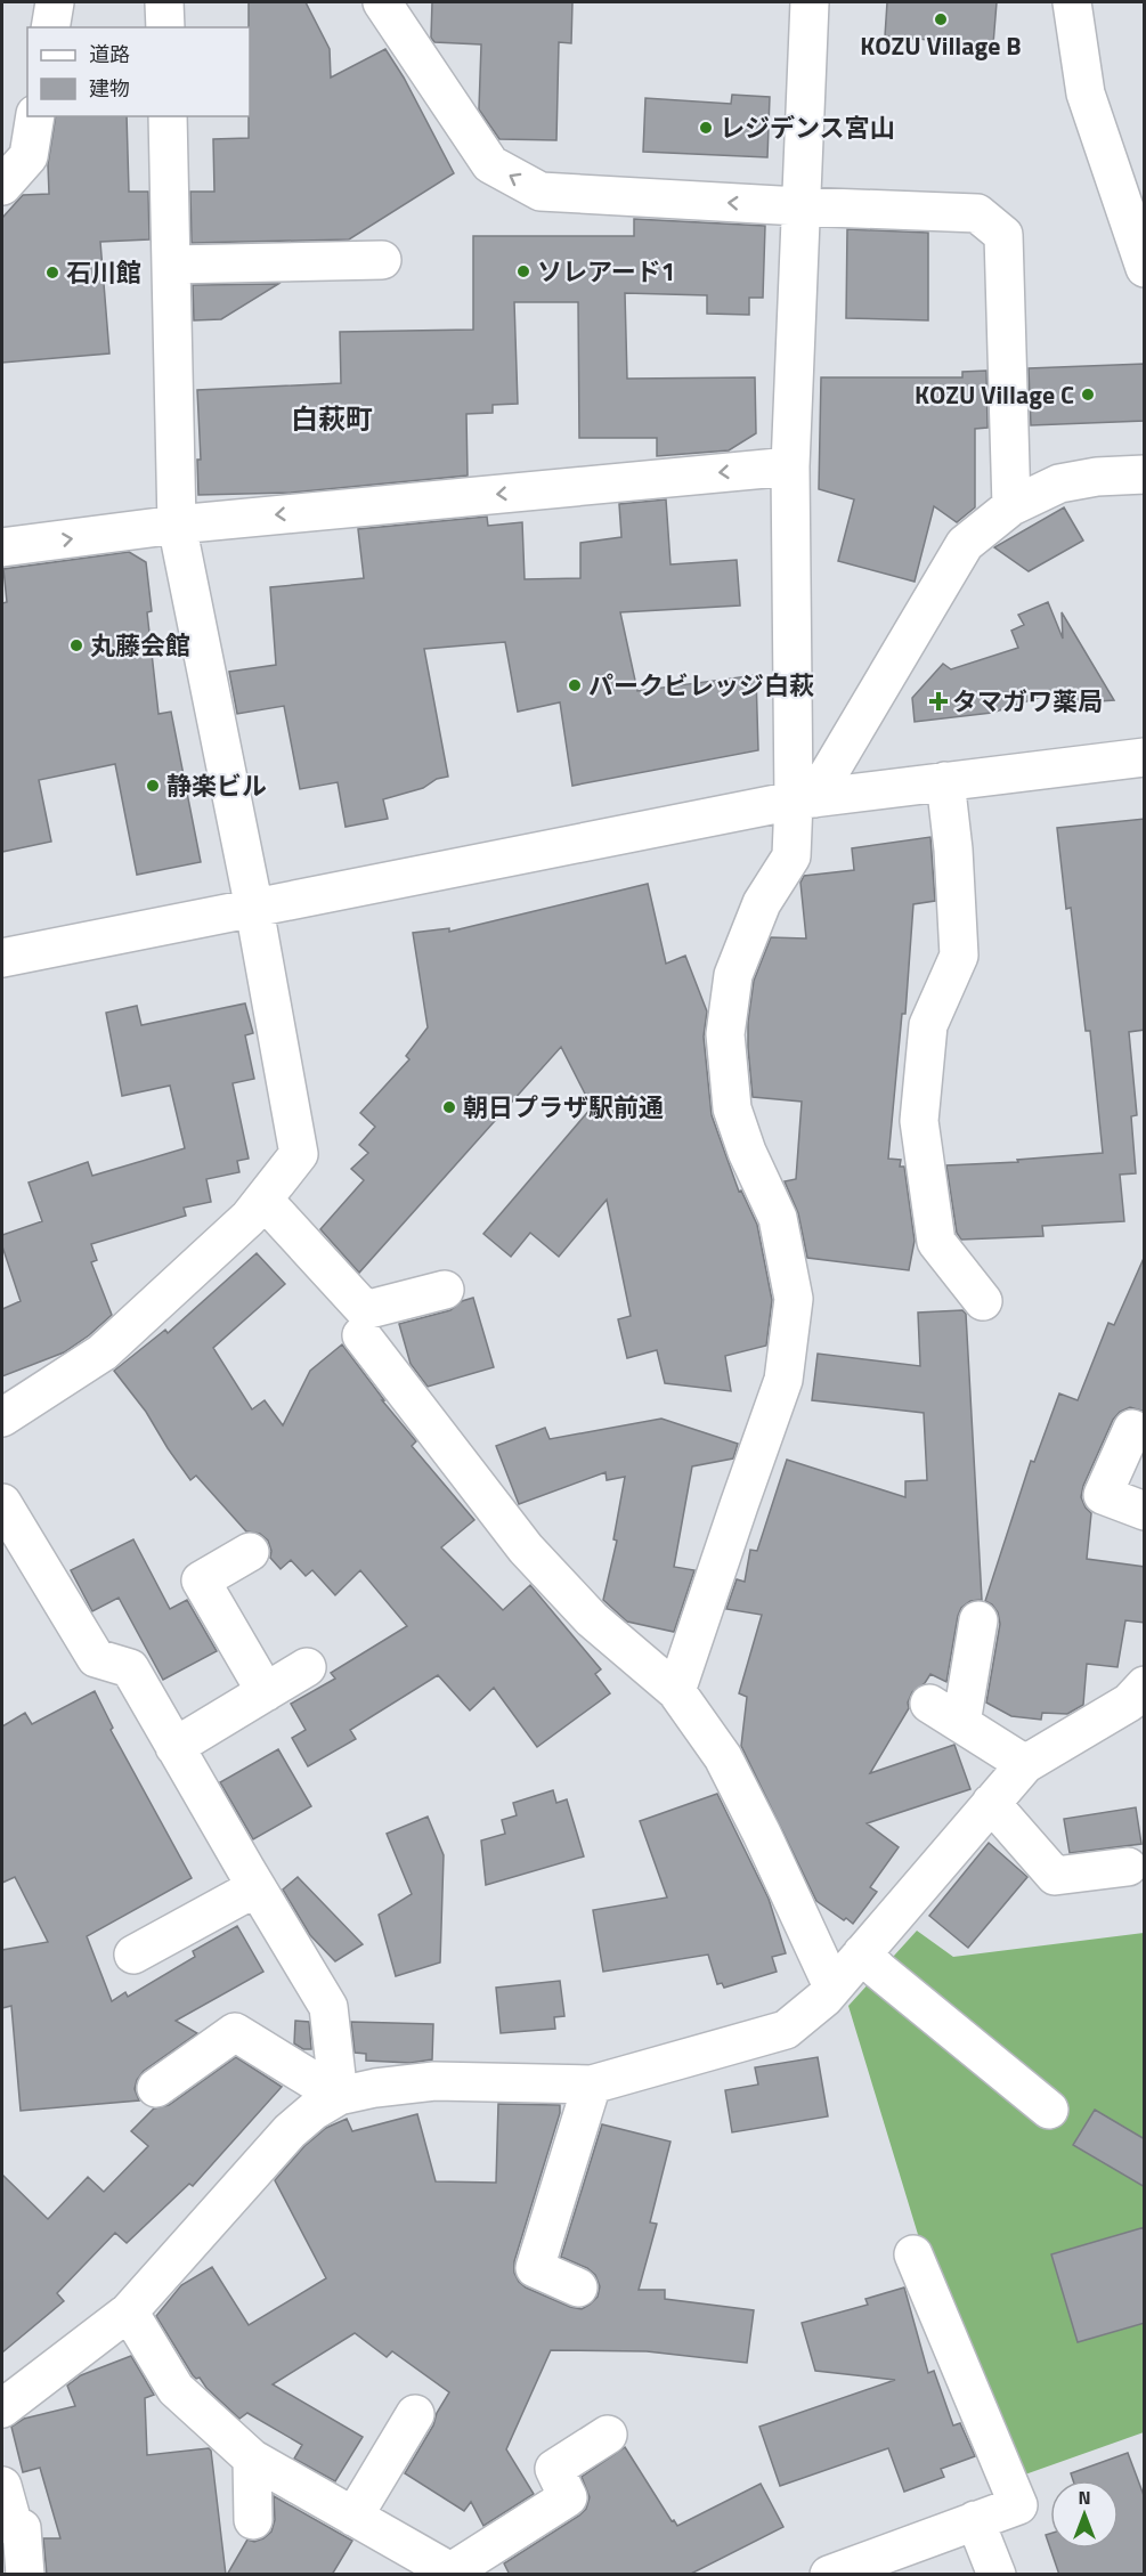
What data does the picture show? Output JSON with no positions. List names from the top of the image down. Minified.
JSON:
{"districts":["白萩町"],"places":{"other":["KOZU Village B","レジデンス宮山","ソレアード1","石川館","KOZU Village C","丸藤会館","パークビレッジ白萩","静楽ビル","朝日プラザ駅前通"],"health":["タマガワ薬局"]},"legend":["道路","建物"],"north":"top"}
